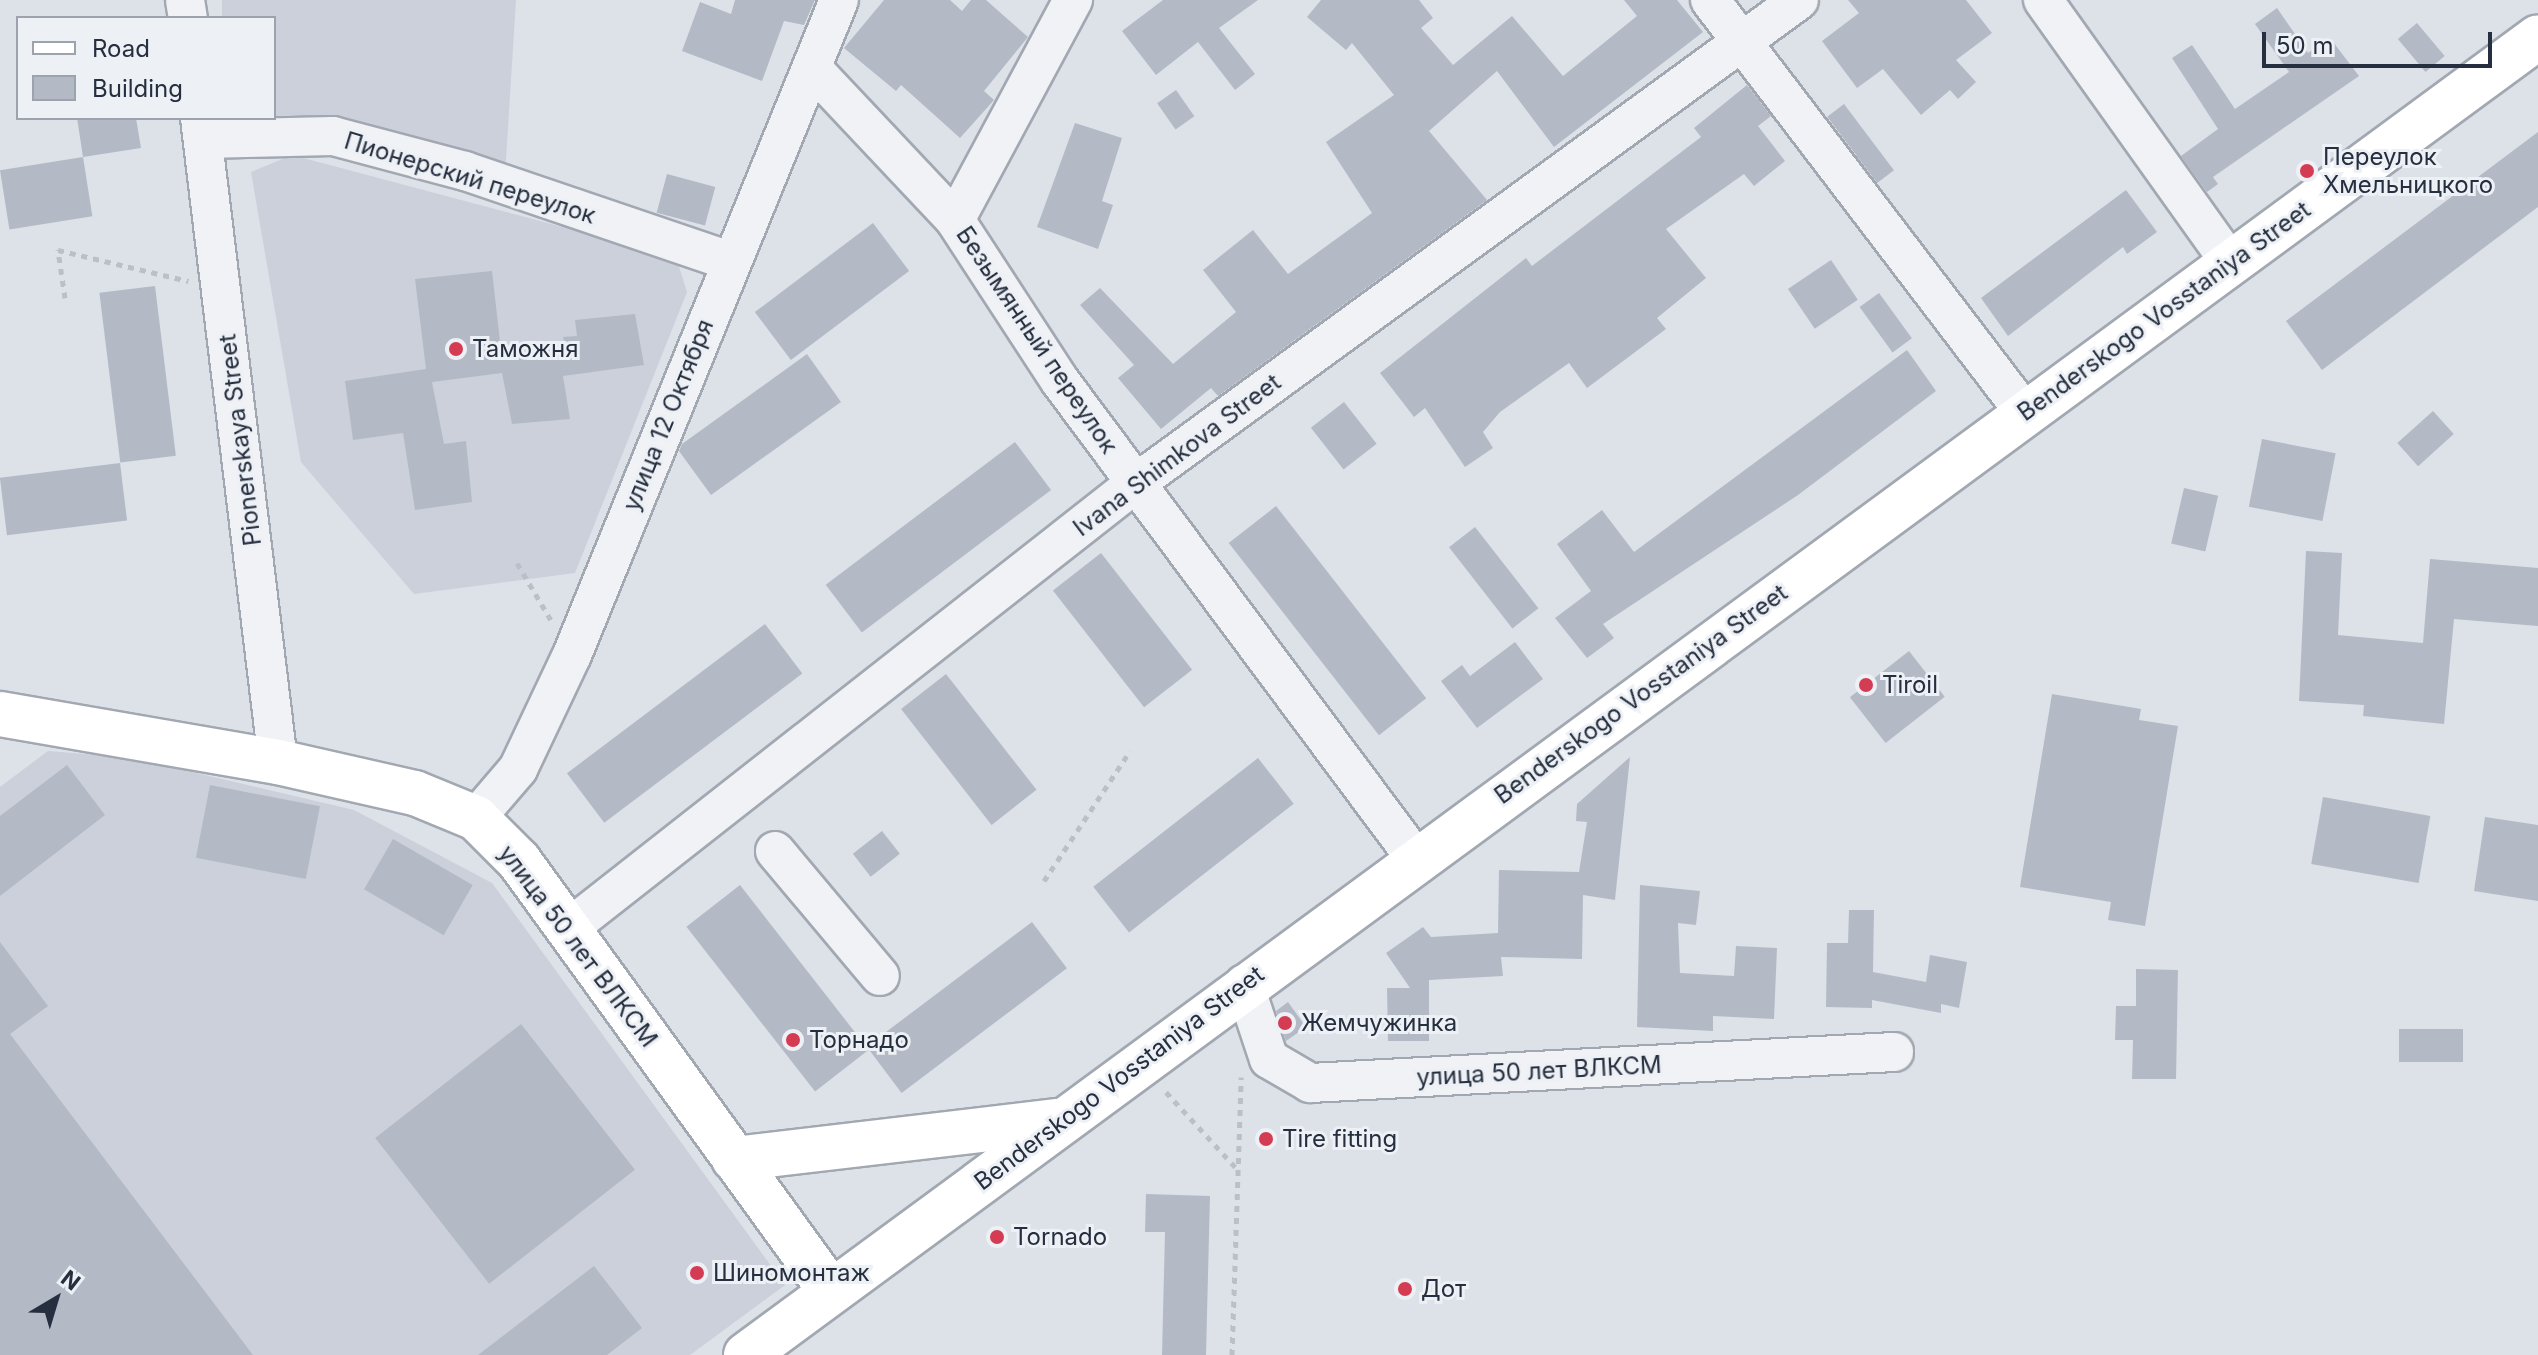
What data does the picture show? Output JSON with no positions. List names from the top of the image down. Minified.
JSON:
{"streets":{"main road":["Benderskogo Vosstaniya Street","улица 50 лет ВЛКСМ"],"street":["Пионерский переулок","Безымянный переулок","улица 12 Октября","Pionerskaya Street","Ivana Shimkova Street"]},"crossings":[["Пионерский переулок","улица 12 Октября"],["Пионерский переулок","Pionerskaya Street"],["Benderskogo Vosstaniya Street","Безымянный переулок"],["Benderskogo Vosstaniya Street","улица 50 лет ВЛКСМ"],["Безымянный переулок","улица 12 Октября"],["Безымянный переулок","Ivana Shimkova Street"],["улица 12 Октября","улица 50 лет ВЛКСМ"],["Pionerskaya Street","улица 50 лет ВЛКСМ"],["Ivana Shimkova Street","улица 50 лет ВЛКСМ"]],"places":["Переулок Хмельницкого","Таможня","Tiroil","Жемчужинка","Торнадо","Tire fitting","Tornado","Шиномонтаж","Дот"],"legend":["Road","Building"],"scale_bar":"50 m","north":"top right"}
